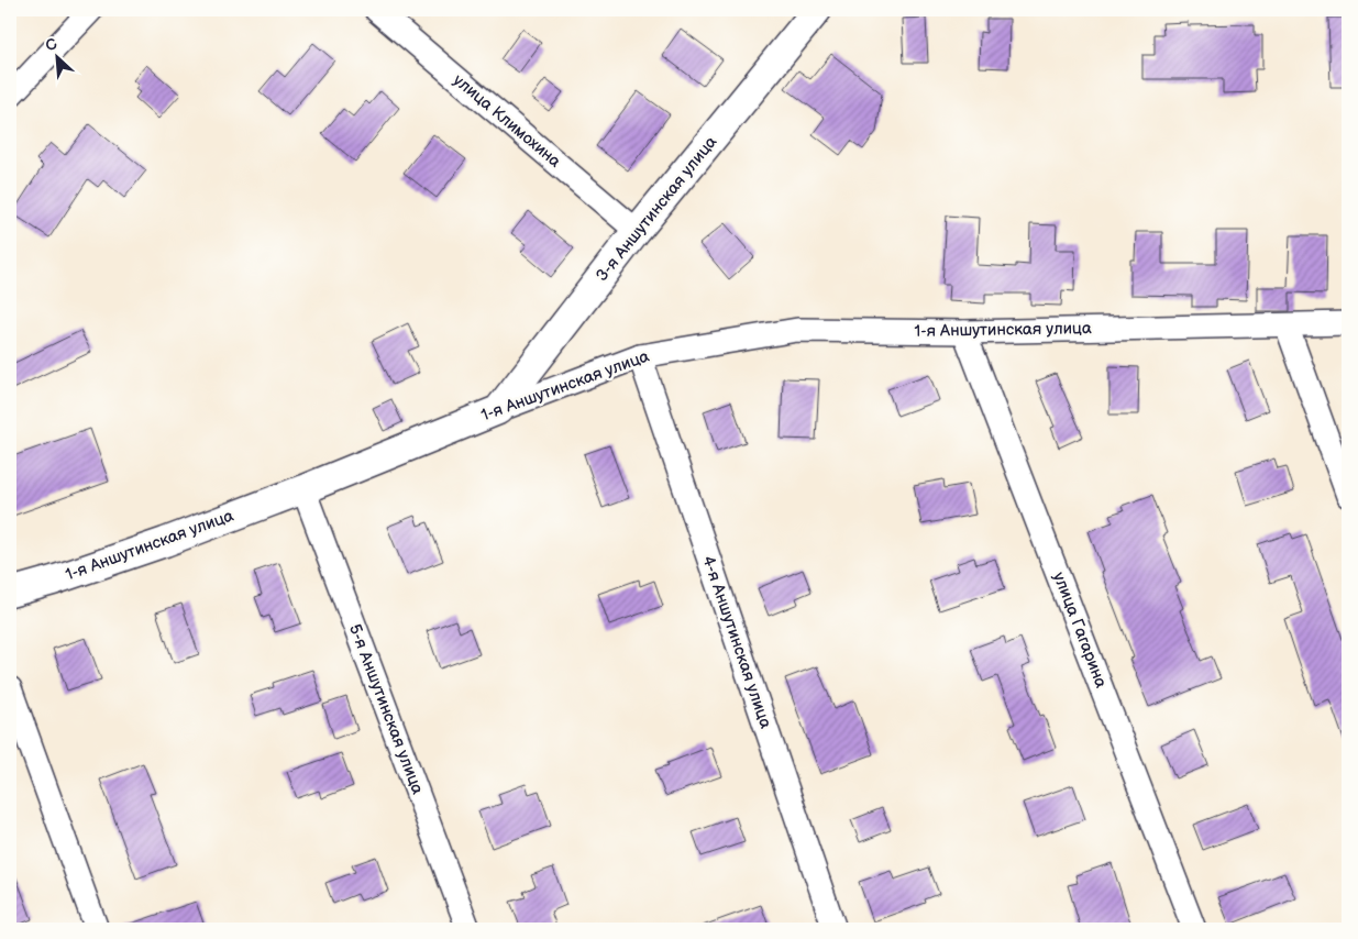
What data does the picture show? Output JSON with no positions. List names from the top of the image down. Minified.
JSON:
{"streets":{"street":["улица Климохина","3-я Аншутинская улица","1-я Аншутинская улица","улица Гагарина","4-я Аншутинская улица","5-я Аншутинская улица"]},"crossings":[["улица Климохина","3-я Аншутинская улица"],["3-я Аншутинская улица","1-я Аншутинская улица"],["1-я Аншутинская улица","улица Гагарина"],["1-я Аншутинская улица","4-я Аншутинская улица"],["1-я Аншутинская улица","5-я Аншутинская улица"]],"north":"top left"}
